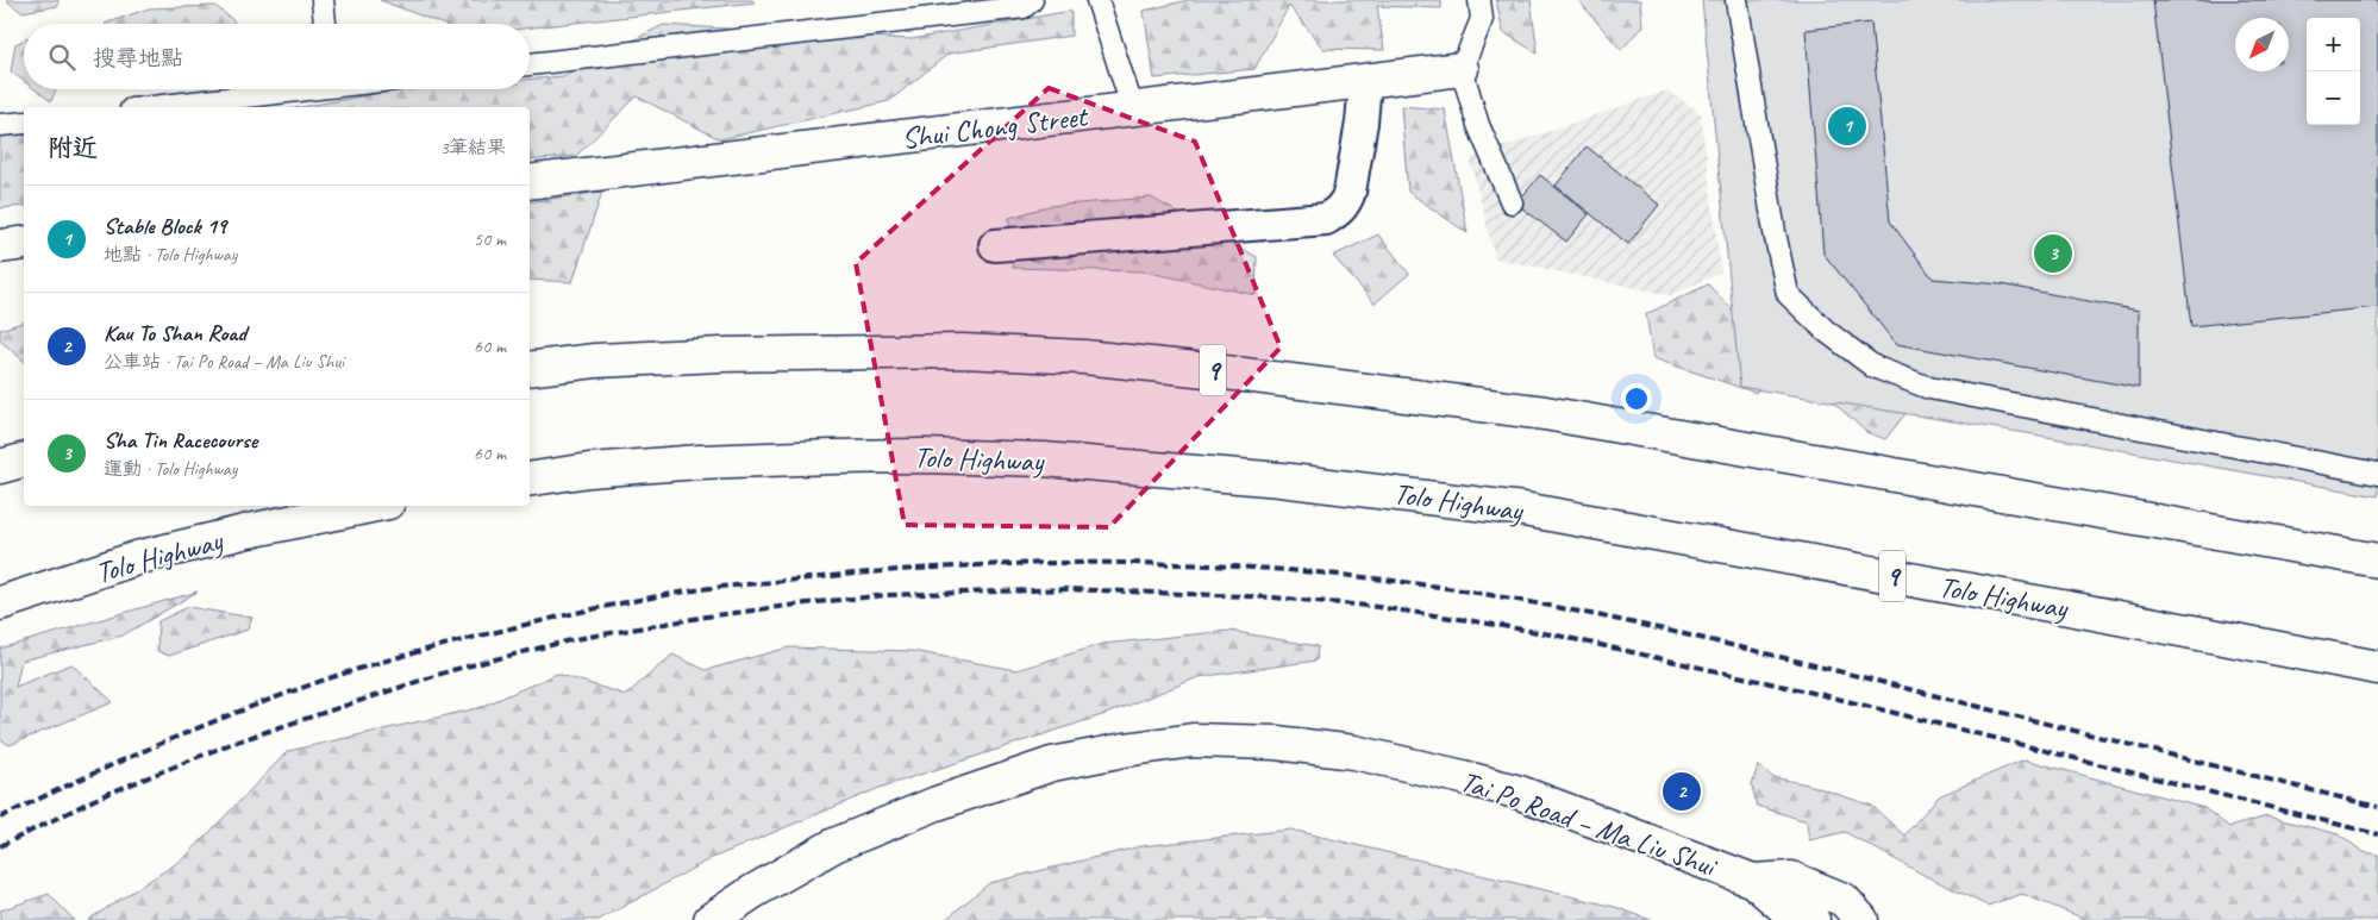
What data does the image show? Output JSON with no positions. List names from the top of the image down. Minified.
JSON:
{"streets":{"main road":["Shui Chong Street","9","Tolo Highway","Tai Po Road – Ma Liu Shui"]},"north":"bottom left","page":{"map_buttons":["+","−"],"search":"搜尋地點","pins":["1","3","2"],"heading":["附近","3筆結果"],"list":[{"mark":"1","name":"Stable Block 19","note":"地點 · Tolo Highway","value":"50 m"},{"mark":"2","name":"Kau To Shan Road","note":"公車站 · Tai Po Road – Ma Liu Shui","value":"60 m"},{"mark":"3","name":"Sha Tin Racecourse","note":"運動 · Tolo Highway","value":"60 m"}]}}
